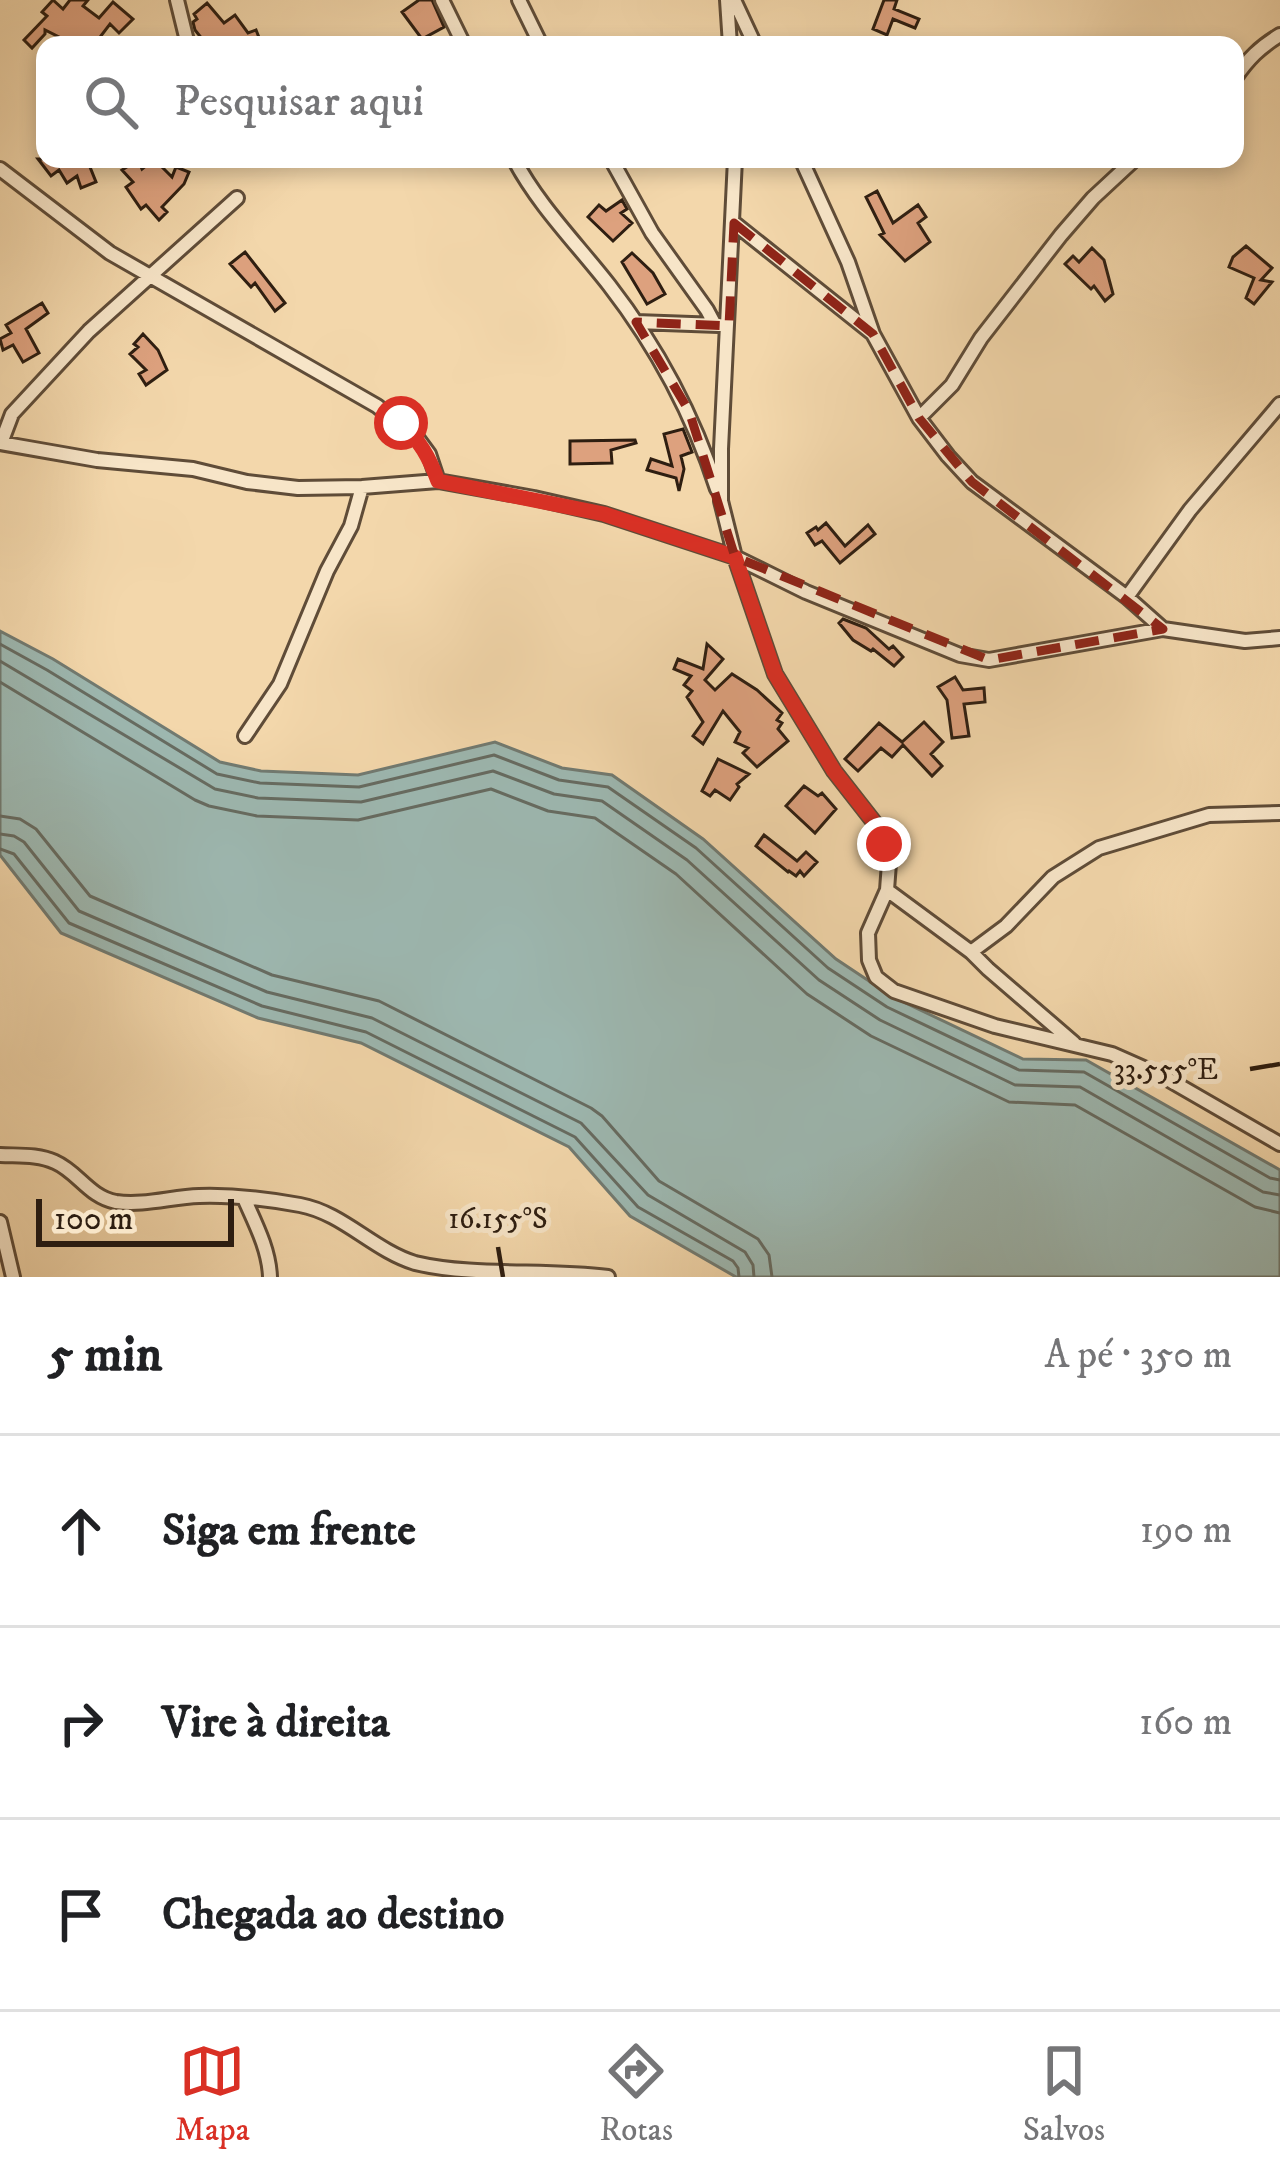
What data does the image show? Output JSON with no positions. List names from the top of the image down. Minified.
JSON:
{"scale_bar":"100 m","page":{"search":"Pesquisar aqui","scale":"100 m","heading":["5 min","A pé · 350 m"],"list":[["Siga em frente","190 m"],["Vire à direita","160 m"],"Chegada ao destino"],"nav":["Mapa","Rotas","Salvos"]},"coordinates":["33.555°E","16.155°S"]}
